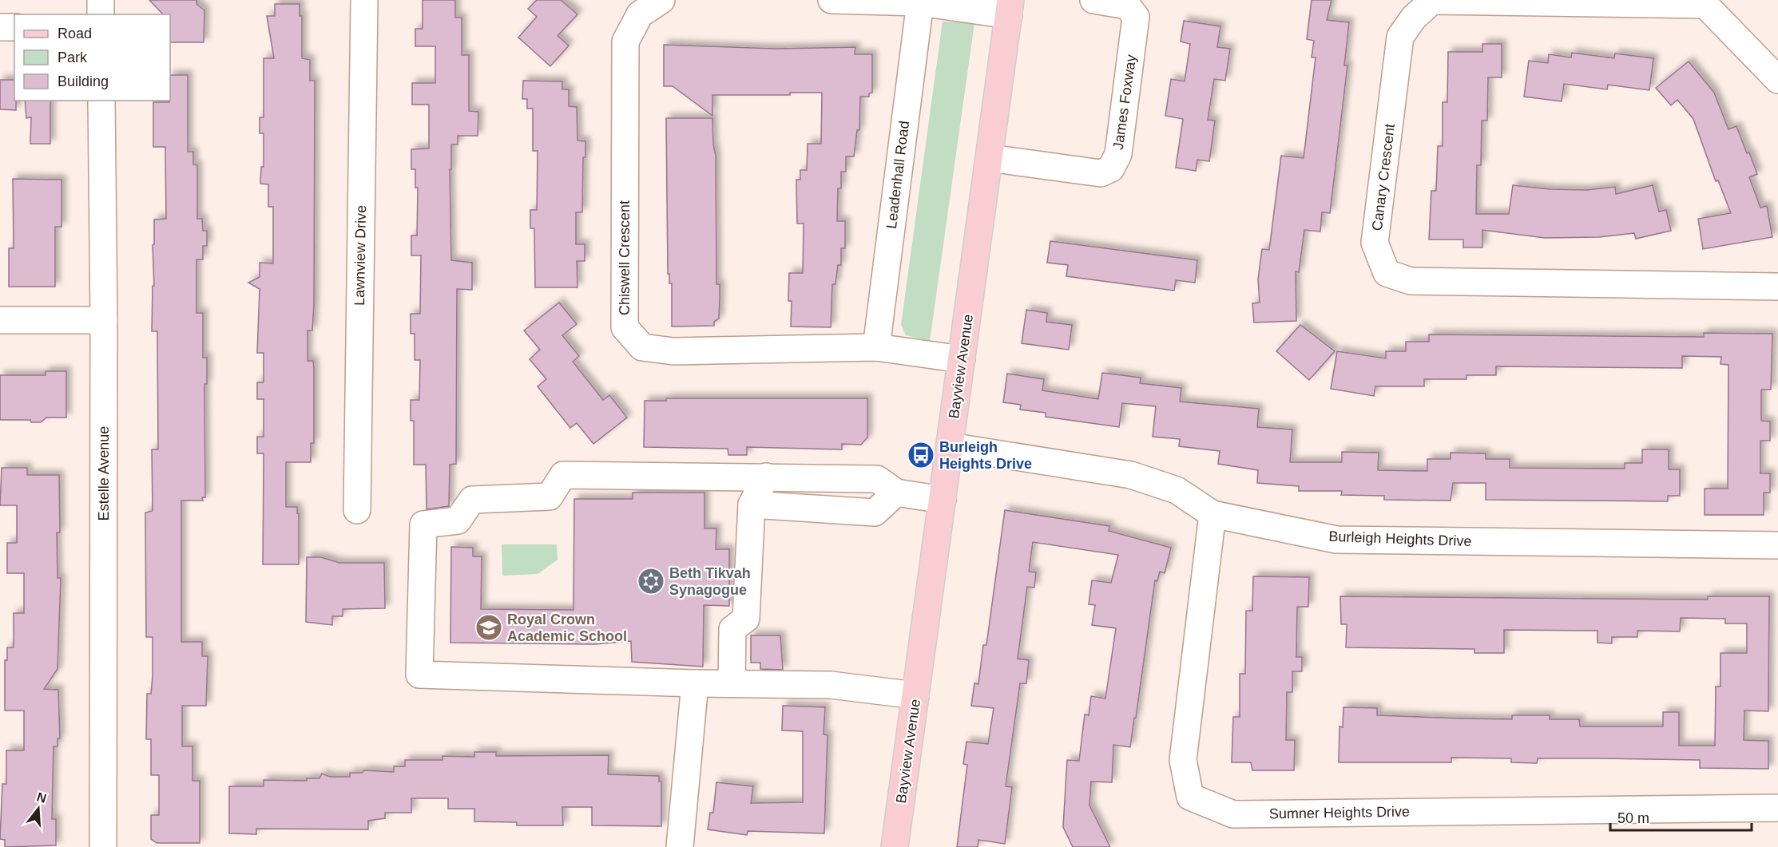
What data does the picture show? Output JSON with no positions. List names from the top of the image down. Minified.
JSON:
{"streets":{"main road":["Bayview Avenue"],"street":["James Foxway","Leadenhall Road","Canary Crescent","Lawnview Drive","Chiswell Crescent","Estelle Avenue","Burleigh Heights Drive","Sumner Heights Drive"]},"crossings":[["James Foxway","Bayview Avenue"],["Leadenhall Road","Chiswell Crescent"],["Chiswell Crescent","Bayview Avenue"],["Bayview Avenue","Burleigh Heights Drive"],["Burleigh Heights Drive","Sumner Heights Drive"]],"places":{"bus stop":["Burleigh Heights Drive"],"synagogue":["Beth Tikvah Synagogue"],"school or university":["Royal Crown Academic School"]},"legend":["Road","Park","Building"],"scale_bar":"50 m","north":"top"}
